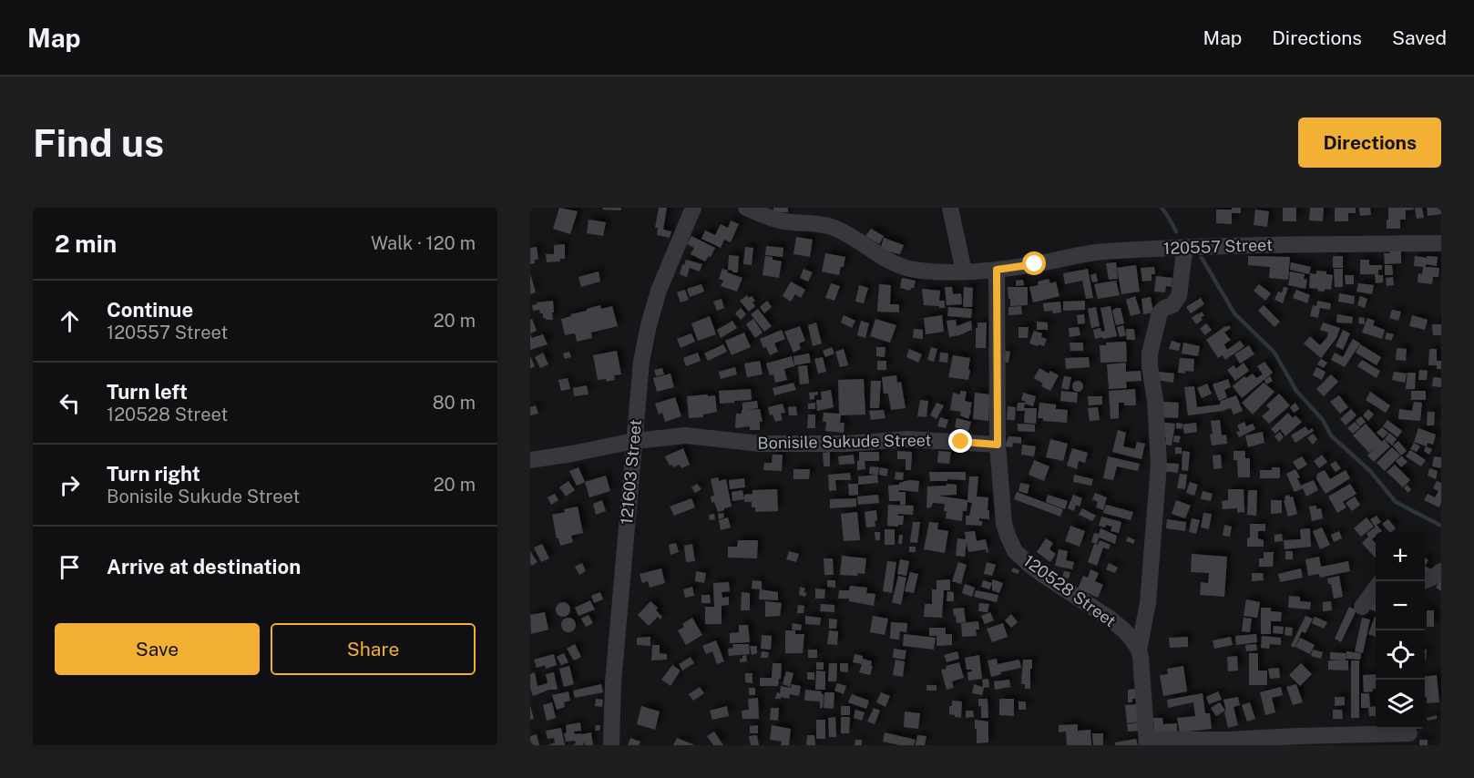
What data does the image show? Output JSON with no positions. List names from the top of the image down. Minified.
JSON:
{"streets":{"street":["120557 Street","Bonisile Sukude Street","121603 Street","120528 Street"]},"crossings":[["120557 Street","120528 Street"],["Bonisile Sukude Street","121603 Street"],["Bonisile Sukude Street","120528 Street"]],"page":{"header":"Map","nav":["Map","Directions","Saved"],"buttons":["Directions",["Save","Share"]],"title":"Find us","heading":["2 min","Walk · 120 m"],"list":[["Continue","120557 Street","20 m"],["Turn left","120528 Street","80 m"],["Turn right","Bonisile Sukude Street","20 m"],"Arrive at destination"],"map_buttons":["+","−"]}}
